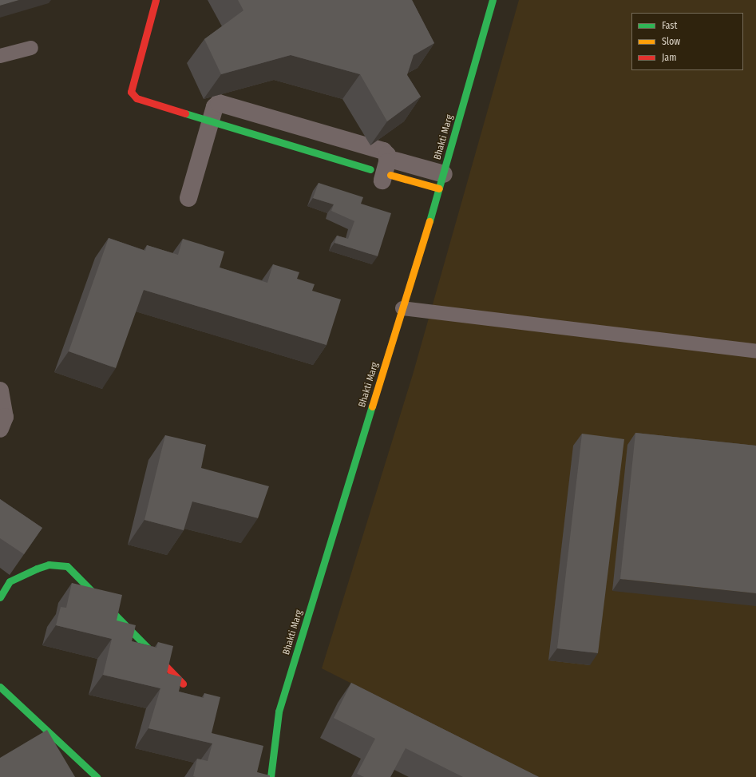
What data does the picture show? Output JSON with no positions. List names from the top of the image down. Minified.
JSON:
{"streets":{"main road":["Bhakti Marg"]},"legend":["Fast","Slow","Jam"]}
